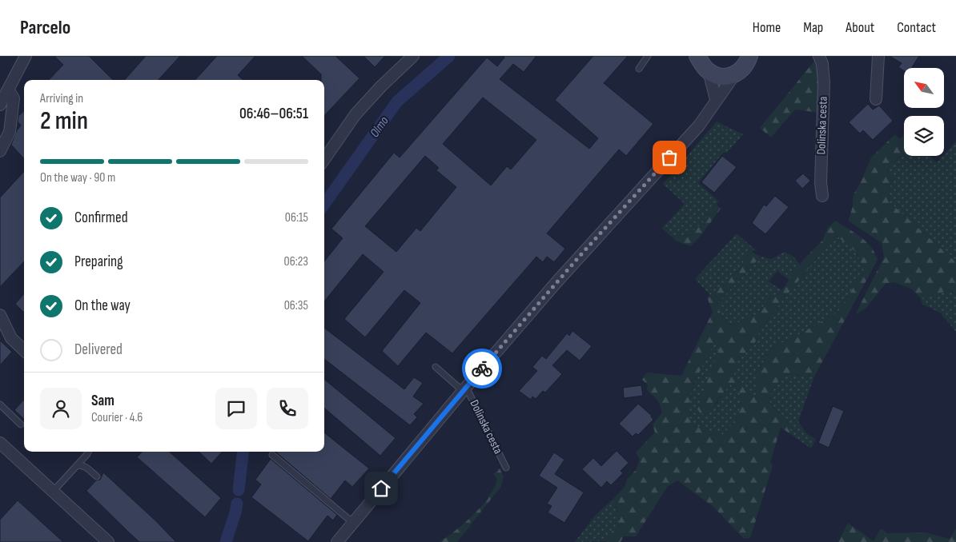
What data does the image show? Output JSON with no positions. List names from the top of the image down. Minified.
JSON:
{"streets":{"street":["Dolinska cesta"]},"water":["Olmo"],"north":"top left","page":{"header":"Parcelo","nav":["Home","Map","About","Contact"],"heading":["2 min","Arriving in","06:46–06:51"],"panel":["Sam","Courier · 4.6"],"bar":"On the way · 90 m","list":[["Confirmed","06:15"],["Preparing","06:23"],["On the way","06:35"],"Delivered"]}}
